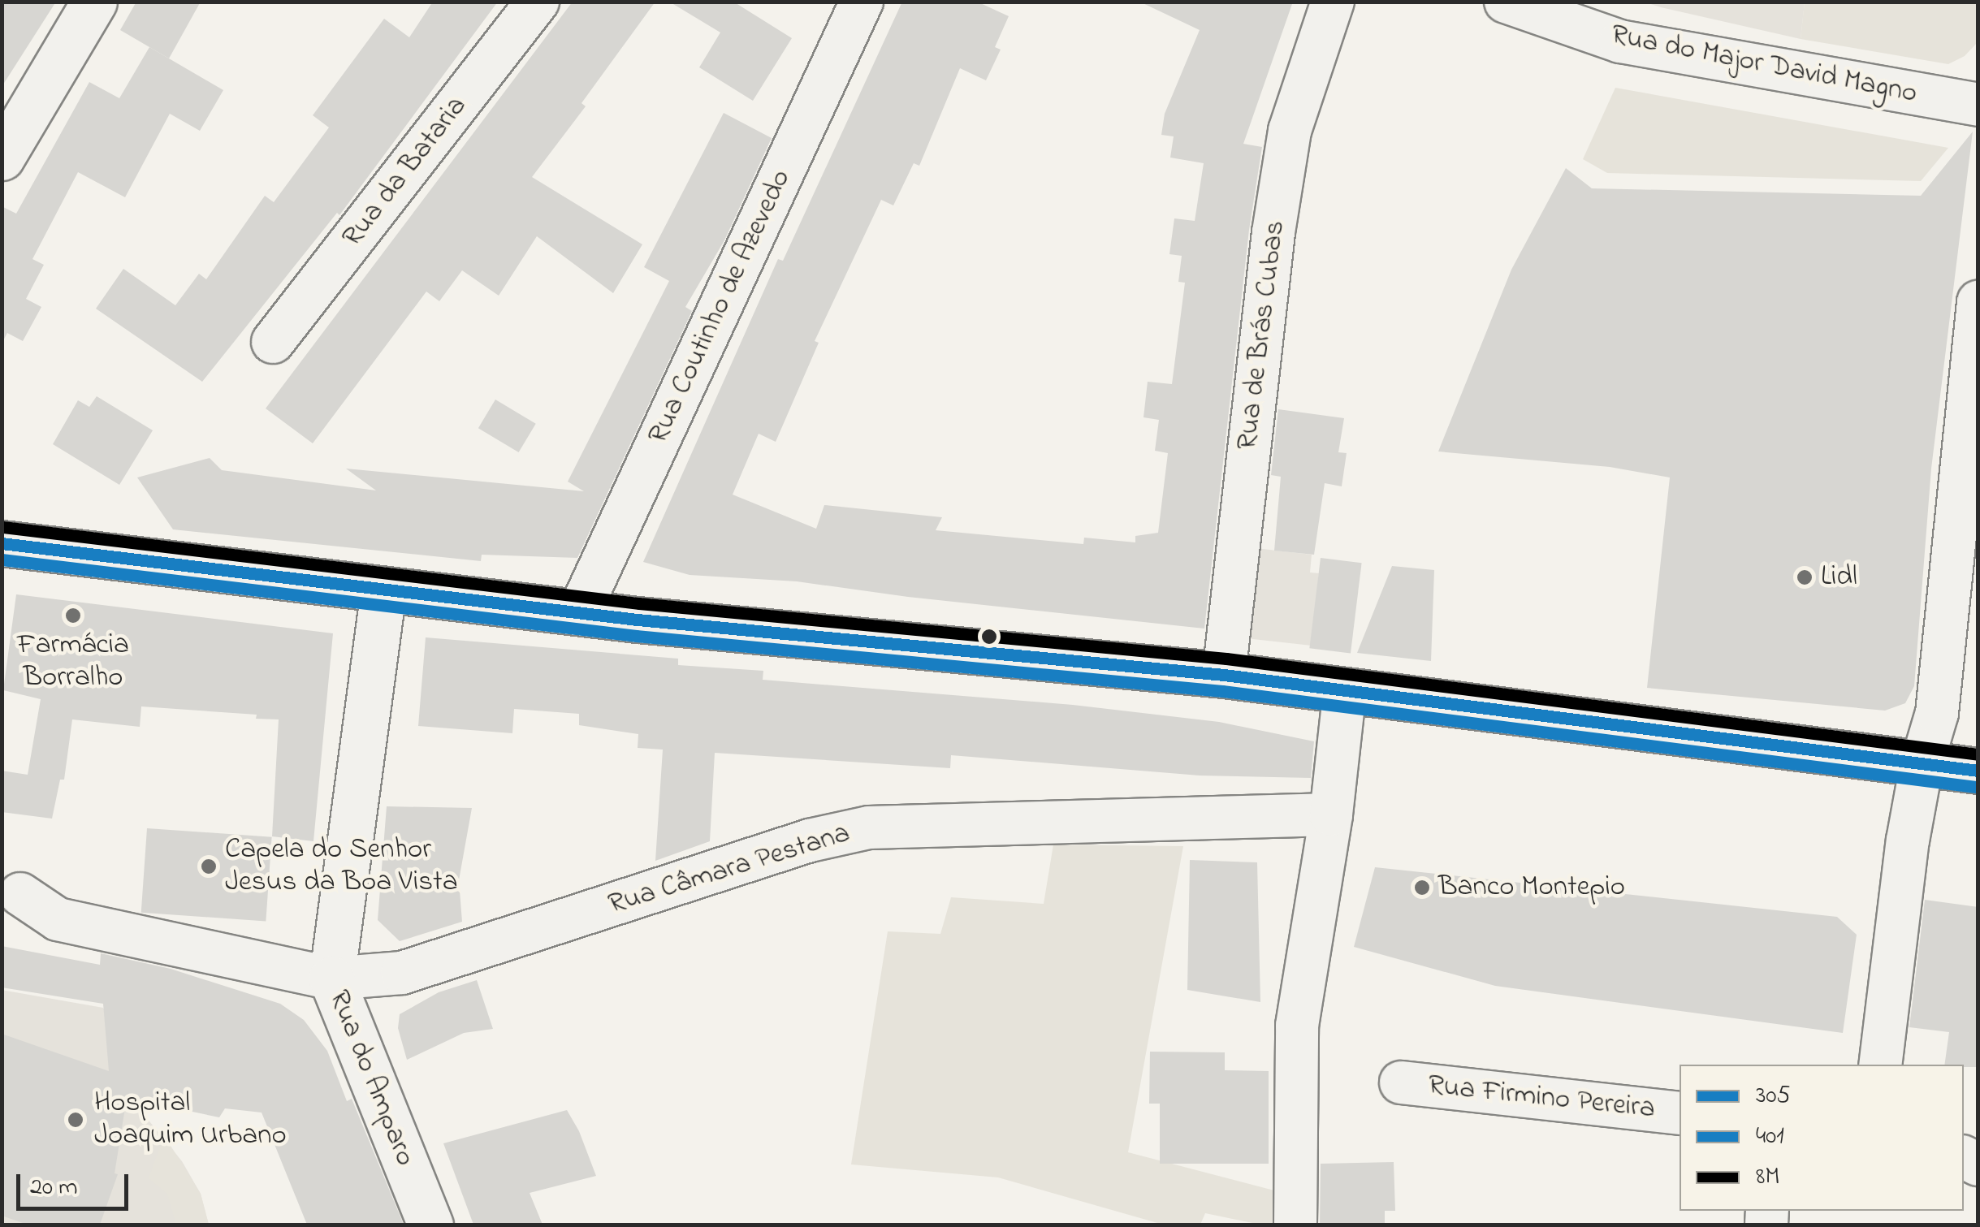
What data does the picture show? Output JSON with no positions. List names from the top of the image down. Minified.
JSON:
{"streets":{"main road":["Rua do Amparo"],"street":["Rua do Major David Magno","Rua da Bataria","Rua Coutinho de Azevedo","Rua de Brás Cubas","Rua Câmara Pestana","Rua Firmino Pereira"]},"crossings":[["Rua Câmara Pestana","Rua do Amparo"]],"places":["Lidl","Farmácia Borralho","Capela do Senhor Jesus da Boa Vista","Banco Montepio","Hospital Joaquim Urbano"],"lines":["transit line 8M","transit line 305","transit line 401"],"legend":["305","401","8M"],"scale_bar":"20 m"}
